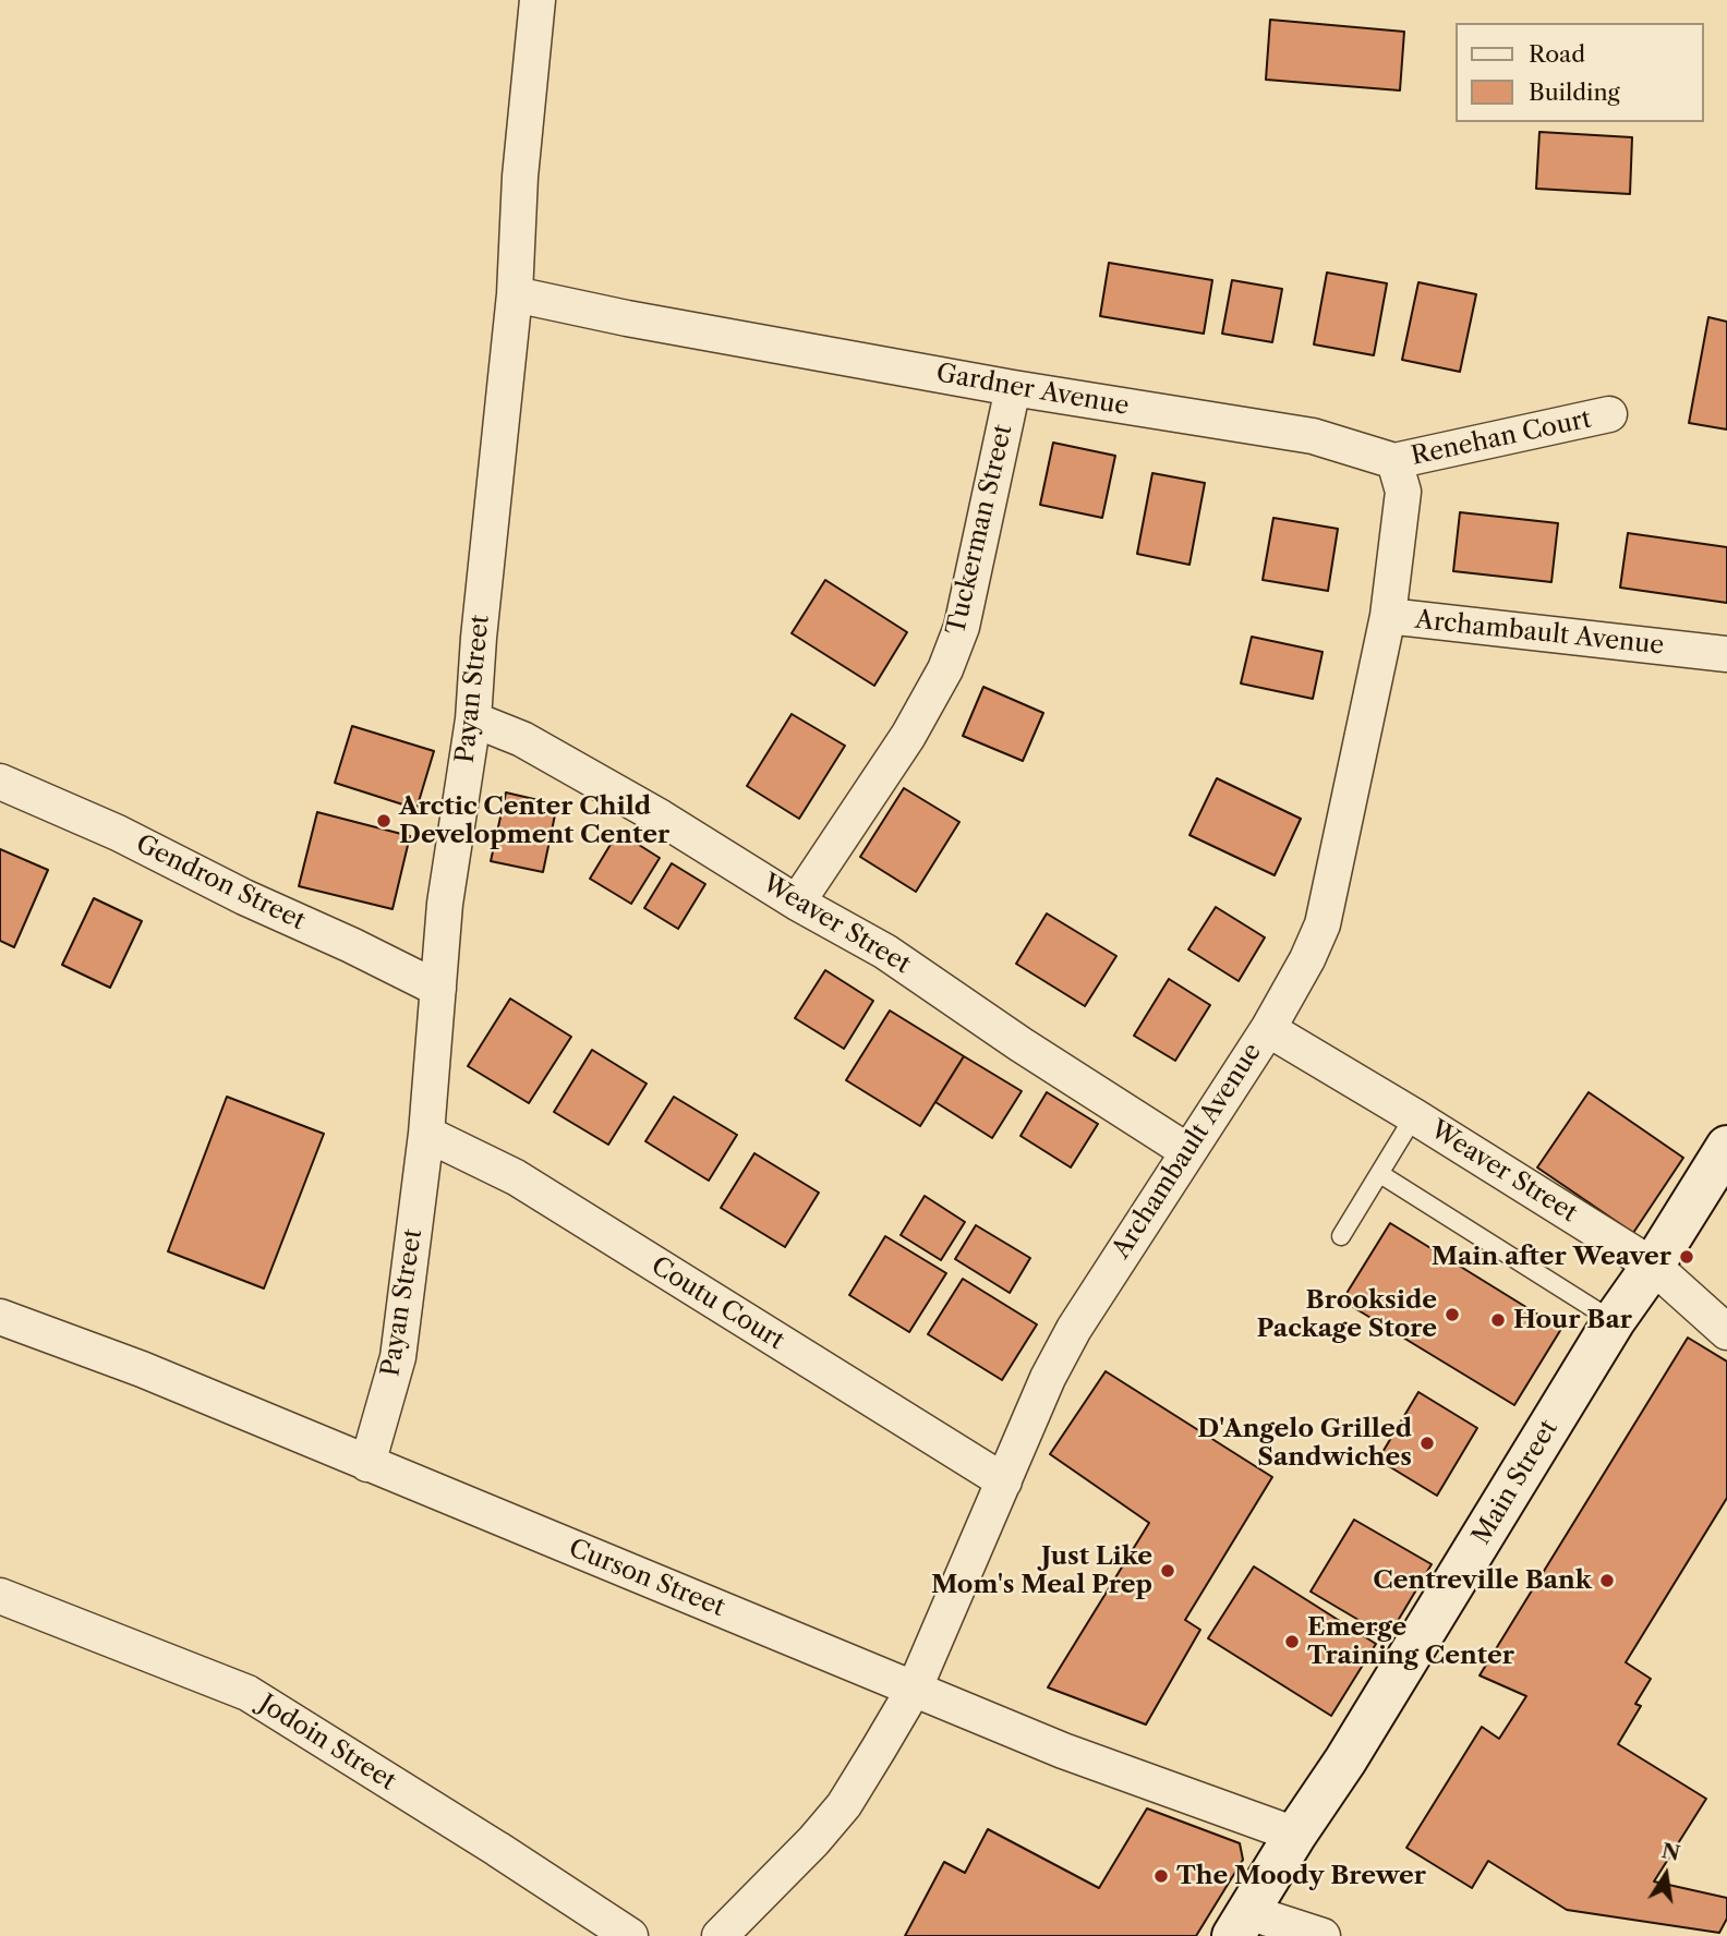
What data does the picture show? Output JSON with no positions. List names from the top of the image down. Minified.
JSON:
{"streets":{"main road":["Main Street"],"street":["Gardner Avenue","Renehan Court","Tuckerman Street","Archambault Avenue","Payan Street","Gendron Street","Weaver Street","Coutu Court","Curson Street","Jodoin Street"]},"crossings":[["Gardner Avenue","Renehan Court"],["Gardner Avenue","Tuckerman Street"],["Gardner Avenue","Payan Street"],["Tuckerman Street","Weaver Street"],["Archambault Avenue","Weaver Street"],["Archambault Avenue","Coutu Court"],["Archambault Avenue","Curson Street"],["Payan Street","Gendron Street"],["Payan Street","Weaver Street"],["Payan Street","Coutu Court"],["Payan Street","Curson Street"],["Weaver Street","Main Street"],["Main Street","Curson Street"]],"places":["Arctic Center Child Development Center","Main after Weaver","Brookside Package Store","Hour Bar","D'Angelo Grilled Sandwiches","Just Like Mom's Meal Prep","Centreville Bank","Emerge Training Center","The Moody Brewer"],"legend":["Road","Building"],"north":"top"}
